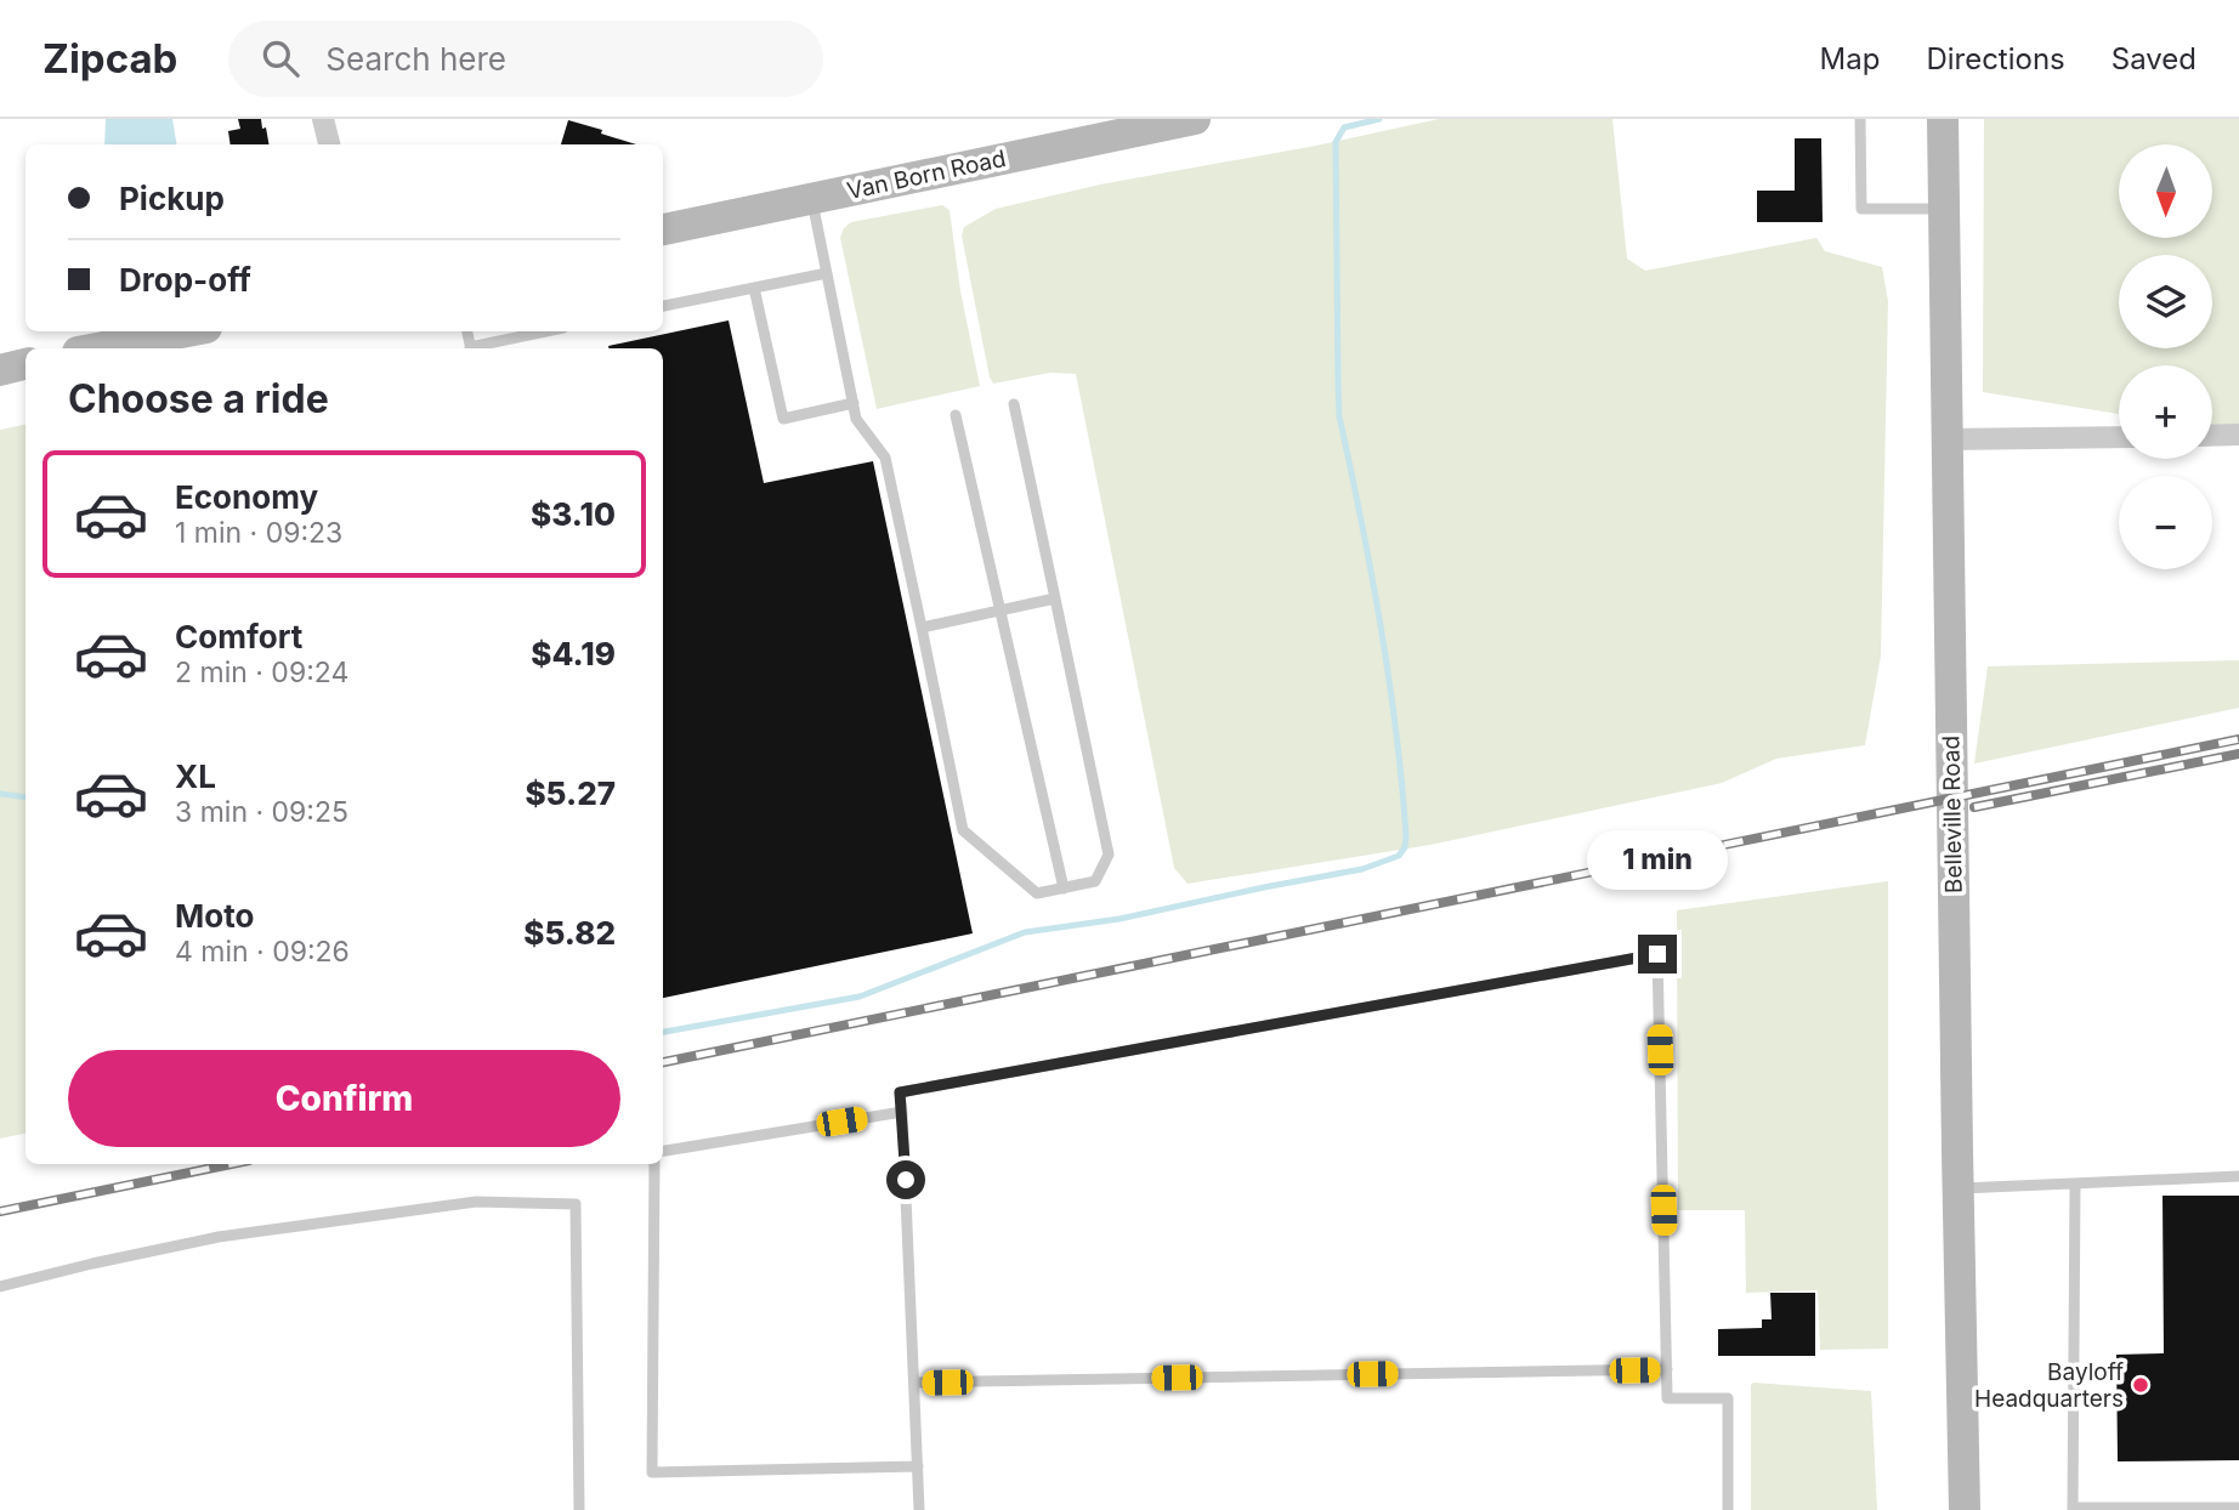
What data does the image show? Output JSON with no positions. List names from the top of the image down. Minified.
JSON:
{"streets":{"main road":["Van Born Road","Belleville Road"]},"places":["Bayloff Headquarters"],"north":"bottom","page":{"header":"Zipcab","search":"Search here","nav":["Map","Directions","Saved"],"map_buttons":["+","−"],"banner":["Pickup","Drop-off"],"heading":"Choose a ride","list":[{"name":"Economy","note":"1 min · 09:23","value":"$3.10"},{"name":"Comfort","note":"2 min · 09:24","value":"$4.19"},{"name":"XL","note":"3 min · 09:25","value":"$5.27"},{"name":"Moto","note":"4 min · 09:26","value":"$5.82"}],"bubble":"1 min","buttons":"Confirm"}}
